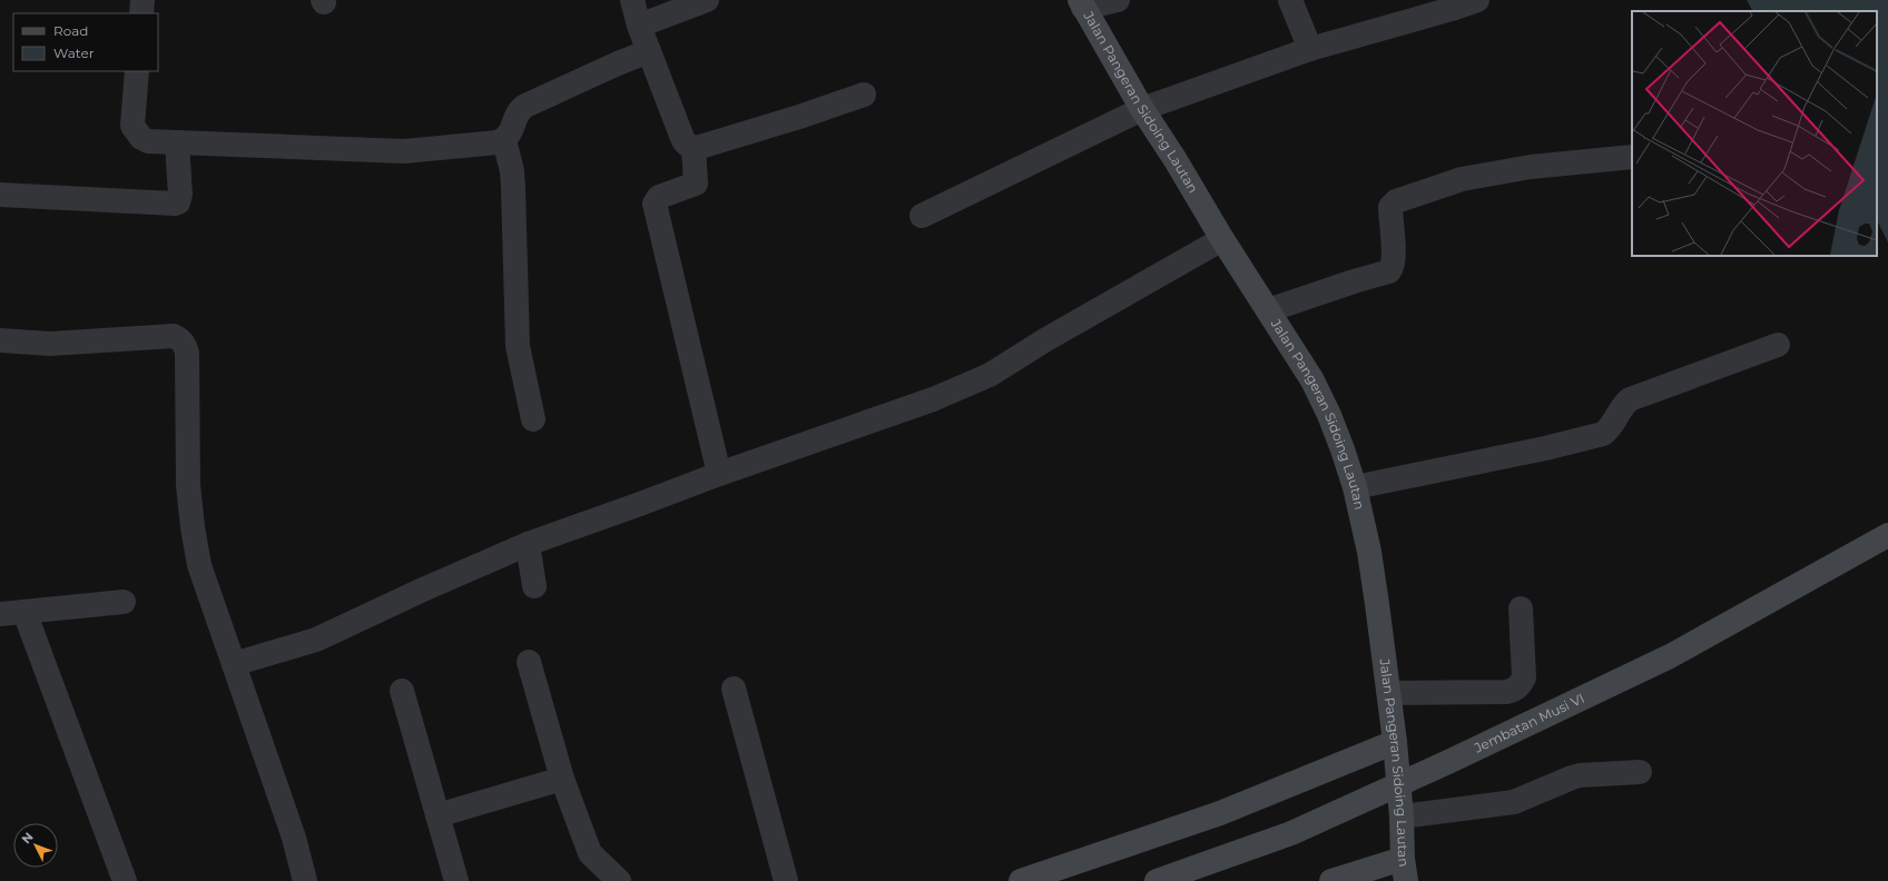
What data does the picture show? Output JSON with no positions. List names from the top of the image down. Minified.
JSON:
{"streets":{"street":["Jalan Pangeran Sidoing Lautan","Jembatan Musi VI"]},"legend":["Road","Water"],"north":"top left"}
